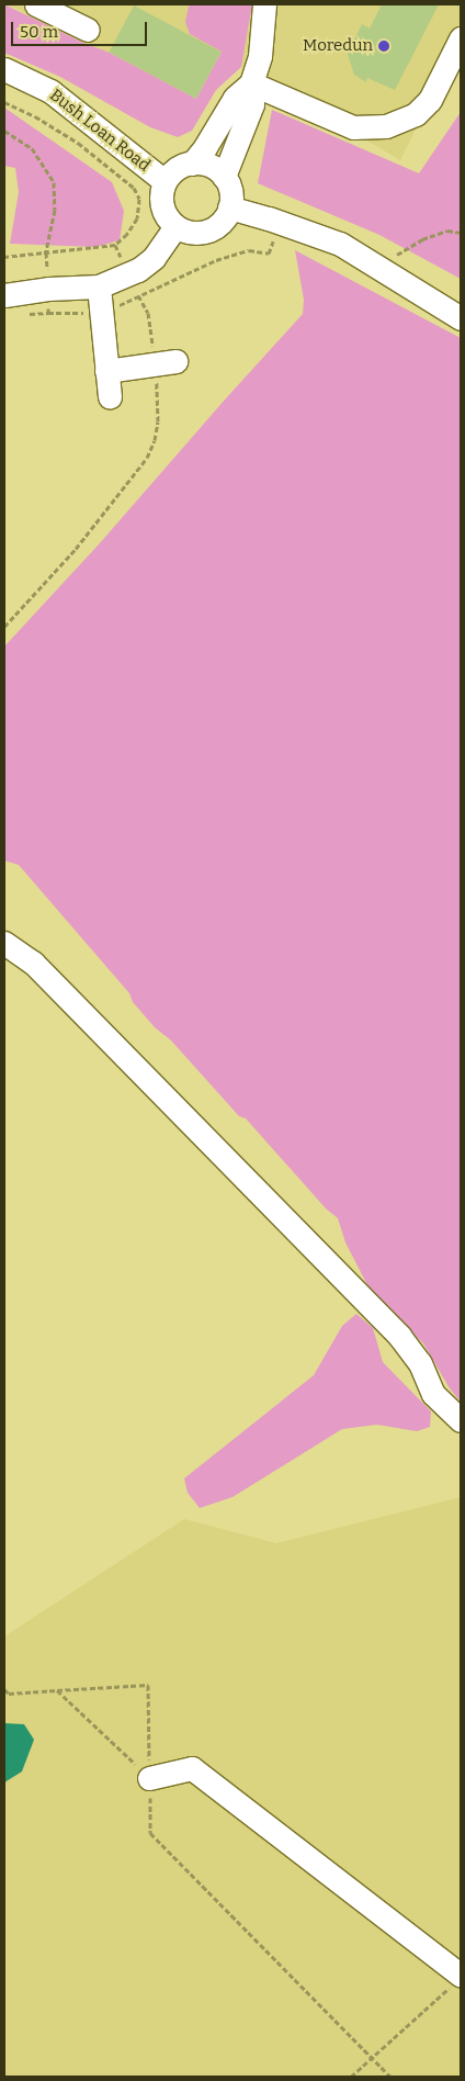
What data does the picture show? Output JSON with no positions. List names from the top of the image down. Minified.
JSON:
{"streets":{"street":["Bush Loan Road"]},"places":["Moredun"],"scale_bar":"50 m"}
